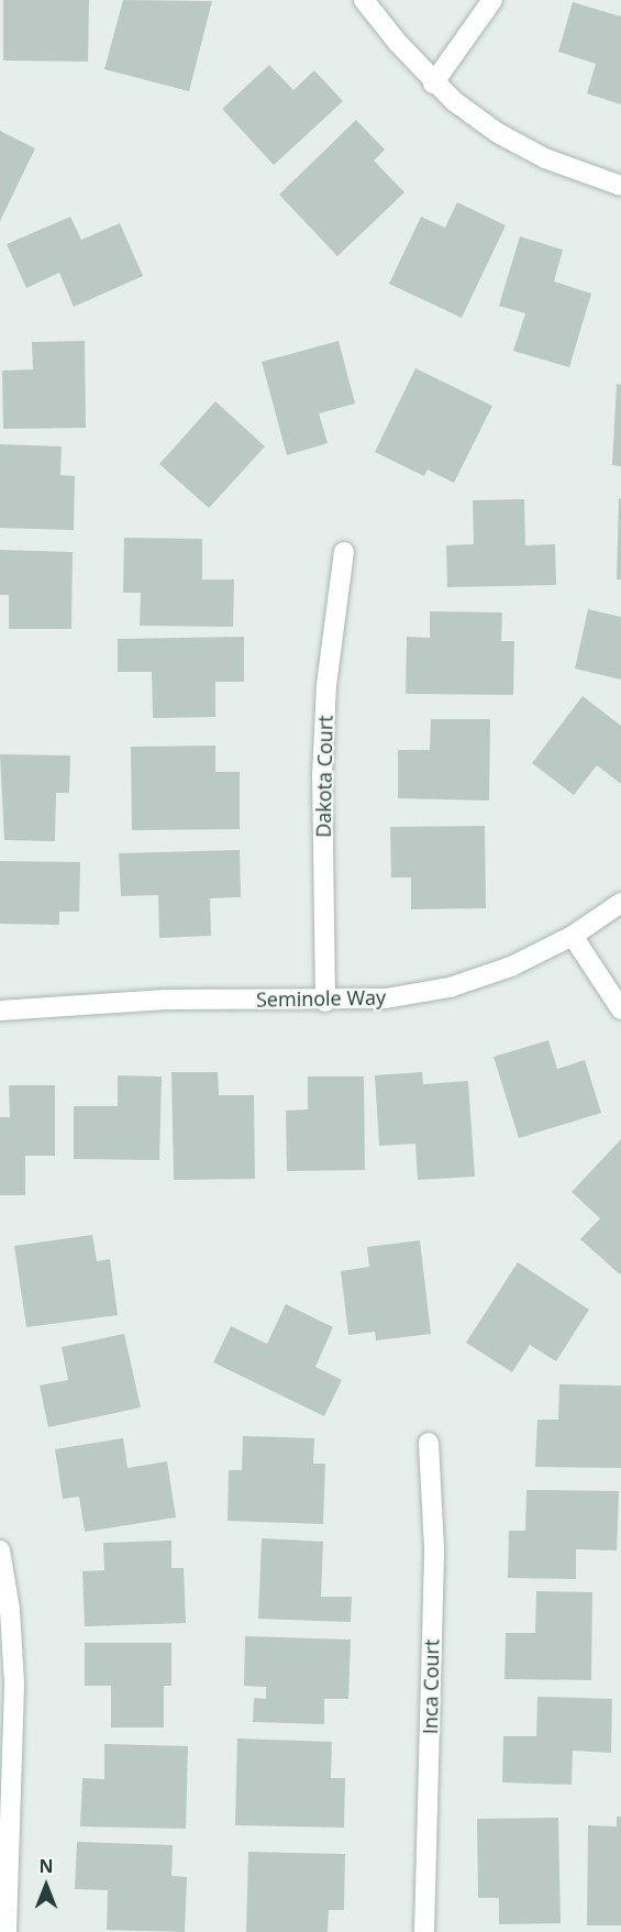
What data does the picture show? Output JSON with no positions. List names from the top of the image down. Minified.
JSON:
{"streets":{"street":["Dakota Court","Seminole Way","Inca Court"]},"crossings":[["Dakota Court","Seminole Way"]],"north":"top"}
